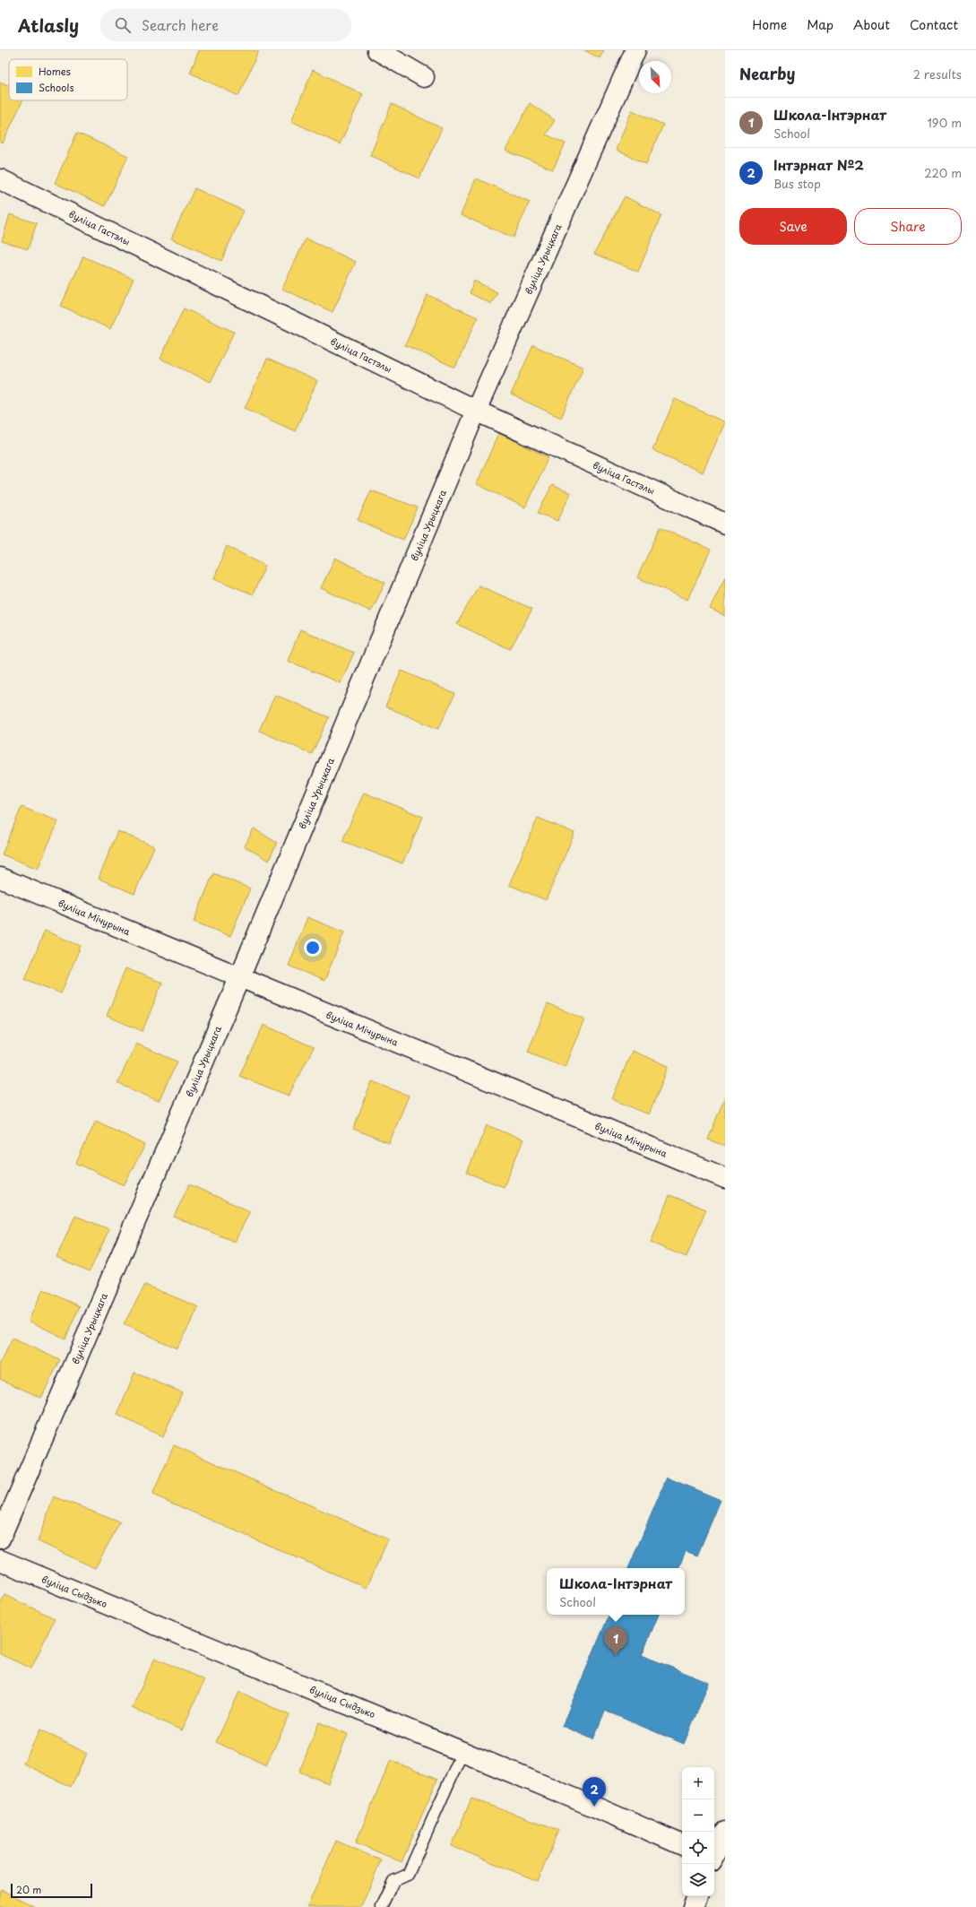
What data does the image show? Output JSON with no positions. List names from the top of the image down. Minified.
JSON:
{"streets":{"street":["вуліца Гастэлы","вуліца Урыцкага","вуліца Мічурына","вуліца Сыдзько"]},"crossings":[["вуліца Гастэлы","вуліца Урыцкага"],["вуліца Урыцкага","вуліца Мічурына"]],"legend":["Homes","Schools"],"scale_bar":"20 m","north":"bottom right","page":{"header":"Atlasly","search":"Search here","nav":["Home","Map","About","Contact"],"heading":["Nearby","2 results"],"list":[{"mark":"1","name":"Школа-Інтэрнат","note":"School","value":"190 m"},{"mark":"2","name":"Інтэрнат №2","note":"Bus stop","value":"220 m"}],"buttons":["Save","Share"],"popup":["Школа-Інтэрнат","School"],"pins":["1","2"],"map_buttons":["+","−"],"scale":"20 m"}}
